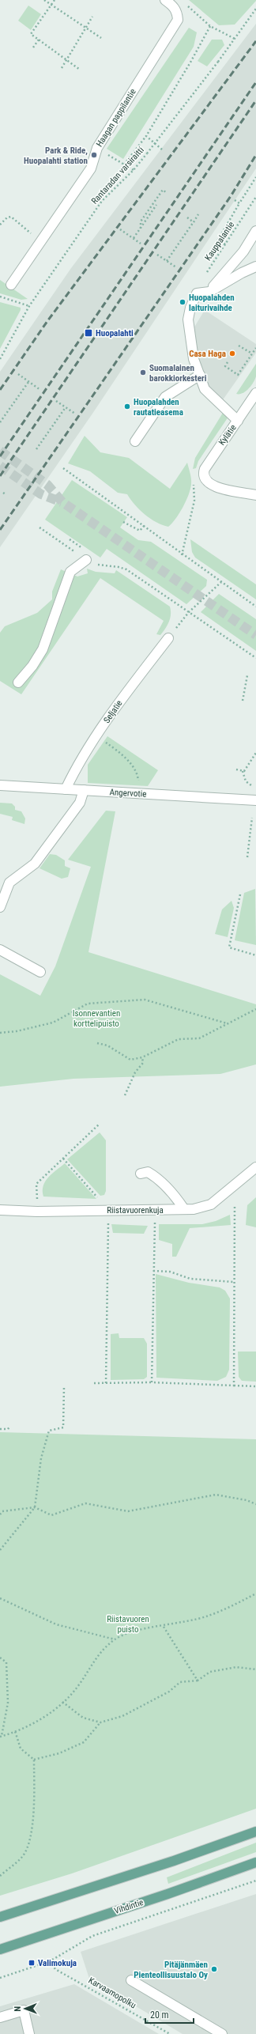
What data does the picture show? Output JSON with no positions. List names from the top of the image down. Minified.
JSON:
{"streets":{"main road":["Vihdintie"],"street":["Haagan pappilantie","Kylätie","Seljatie","Angervotie","Riistavuorenkuja"],"path":["Rantaradan varsiraitti","Kauppalantie","Karvaamopolku"]},"crossings":[["Seljatie","Angervotie"]],"parks":["Isonnevantien korttelipuisto","Riistavuoren puisto"],"places":{"other":["Park & Ride, Huopalahti station","Huopalahden laiturivaihde","Casa Haga","Suomalainen barokkiorkesteri","Huopalahden rautatieasema","Pitäjänmäen Pienteollisuustalo Oy"],"transit":["Huopalahti","Valimokuja"]},"scale_bar":"20 m","north":"left"}
